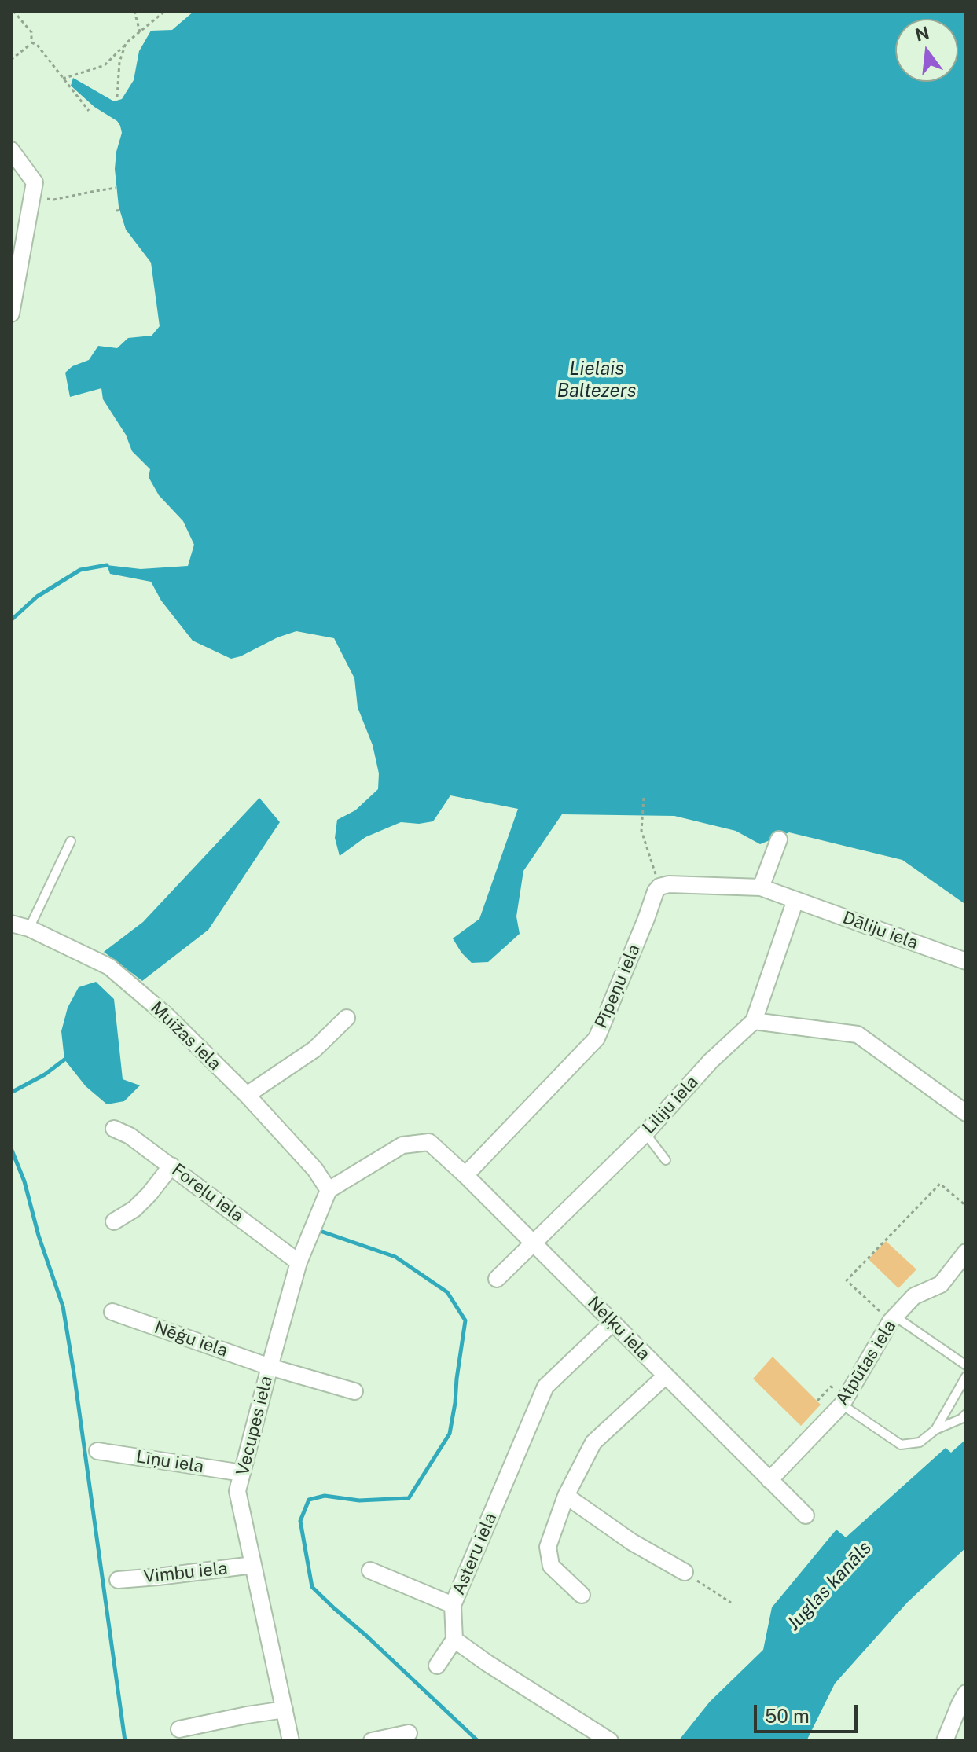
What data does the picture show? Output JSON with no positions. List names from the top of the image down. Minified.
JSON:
{"streets":{"street":["Dāliju iela","Pīpeņu iela","Muižas iela","Liliju iela","Foreļu iela","Neļķu iela","Nēģu iela","Atpūtas iela","Vecupes iela","Līņu iela","Asteru iela","Vimbu iela"]},"crossings":[["Dāliju iela","Liliju iela"],["Pīpeņu iela","Neļķu iela"],["Muižas iela","Neļķu iela"],["Muižas iela","Vecupes iela"],["Liliju iela","Neļķu iela"],["Foreļu iela","Vecupes iela"],["Neļķu iela","Atpūtas iela"],["Neļķu iela","Vecupes iela"],["Neļķu iela","Asteru iela"],["Nēģu iela","Vecupes iela"],["Vecupes iela","Līņu iela"],["Vecupes iela","Vimbu iela"]],"water":["Lielais Baltezers","Juglas kanāls"],"scale_bar":"50 m","north":"top"}
